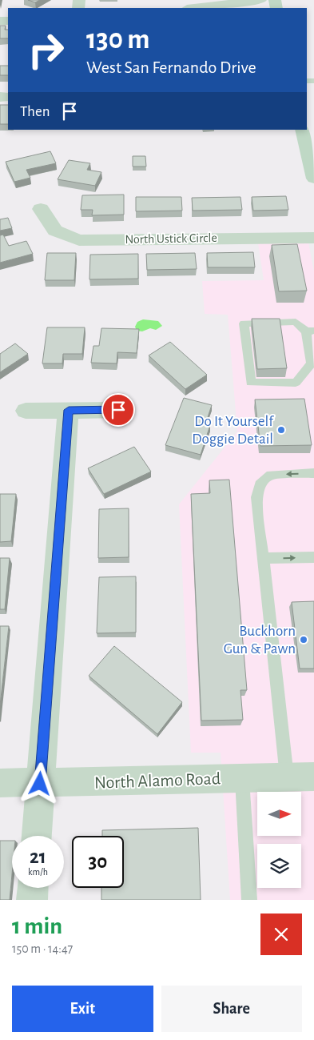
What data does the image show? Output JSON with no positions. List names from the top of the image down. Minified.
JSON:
{"streets":{"street":["North Ustick Circle","North Alamo Road"]},"places":["Do It Yourself Doggie Detail","Buckhorn Gun & Pawn"],"north":"right","page":{"turn":["130 m","West San Fernando Drive"],"then":"Then","speed":"21 km/h","limit":"30","heading":["1 min","150 m · 14:47"],"buttons":["Exit","Share"]}}
